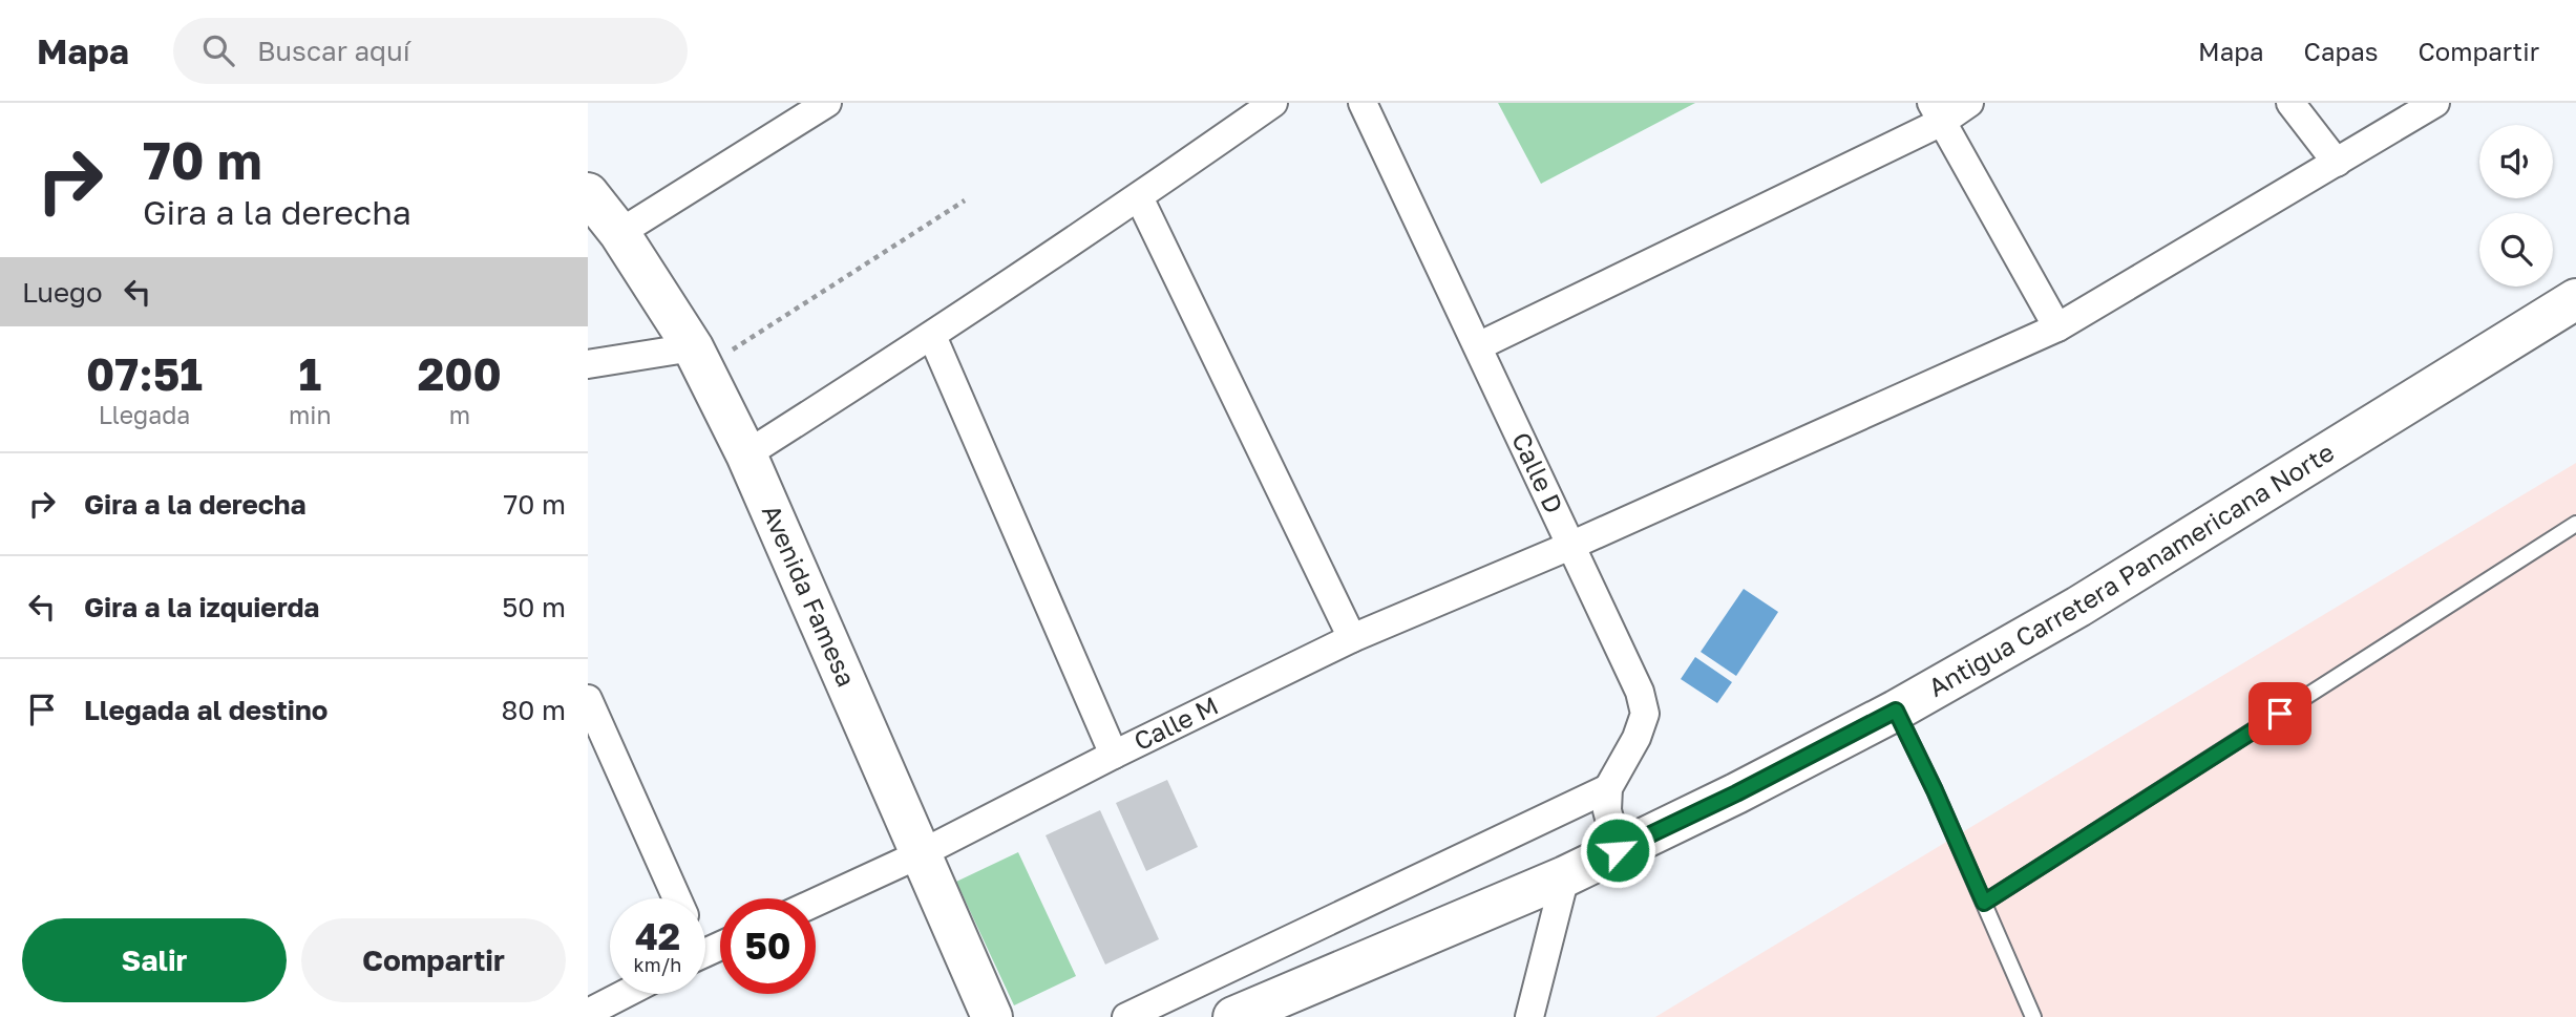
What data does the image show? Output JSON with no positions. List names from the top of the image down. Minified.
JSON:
{"streets":{"main road":["Antigua Carretera Panamericana Norte","Avenida Famesa"],"street":["Calle D","Calle M"]},"crossings":[["Calle D","Calle M"],["Avenida Famesa","Calle M"]],"page":{"header":"Mapa","search":"Buscar aquí","nav":["Mapa","Capas","Compartir"],"turn":["70 m","Gira a la derecha"],"then":"Luego","eta":["07:51","Llegada","1","min","200","m"],"list":[{"name":"Gira a la derecha","value":"70 m"},{"name":"Gira a la izquierda","value":"50 m"},{"name":"Llegada al destino","value":"80 m"}],"speed":"42 km/h","limit":"50","buttons":["Salir","Compartir"]}}
